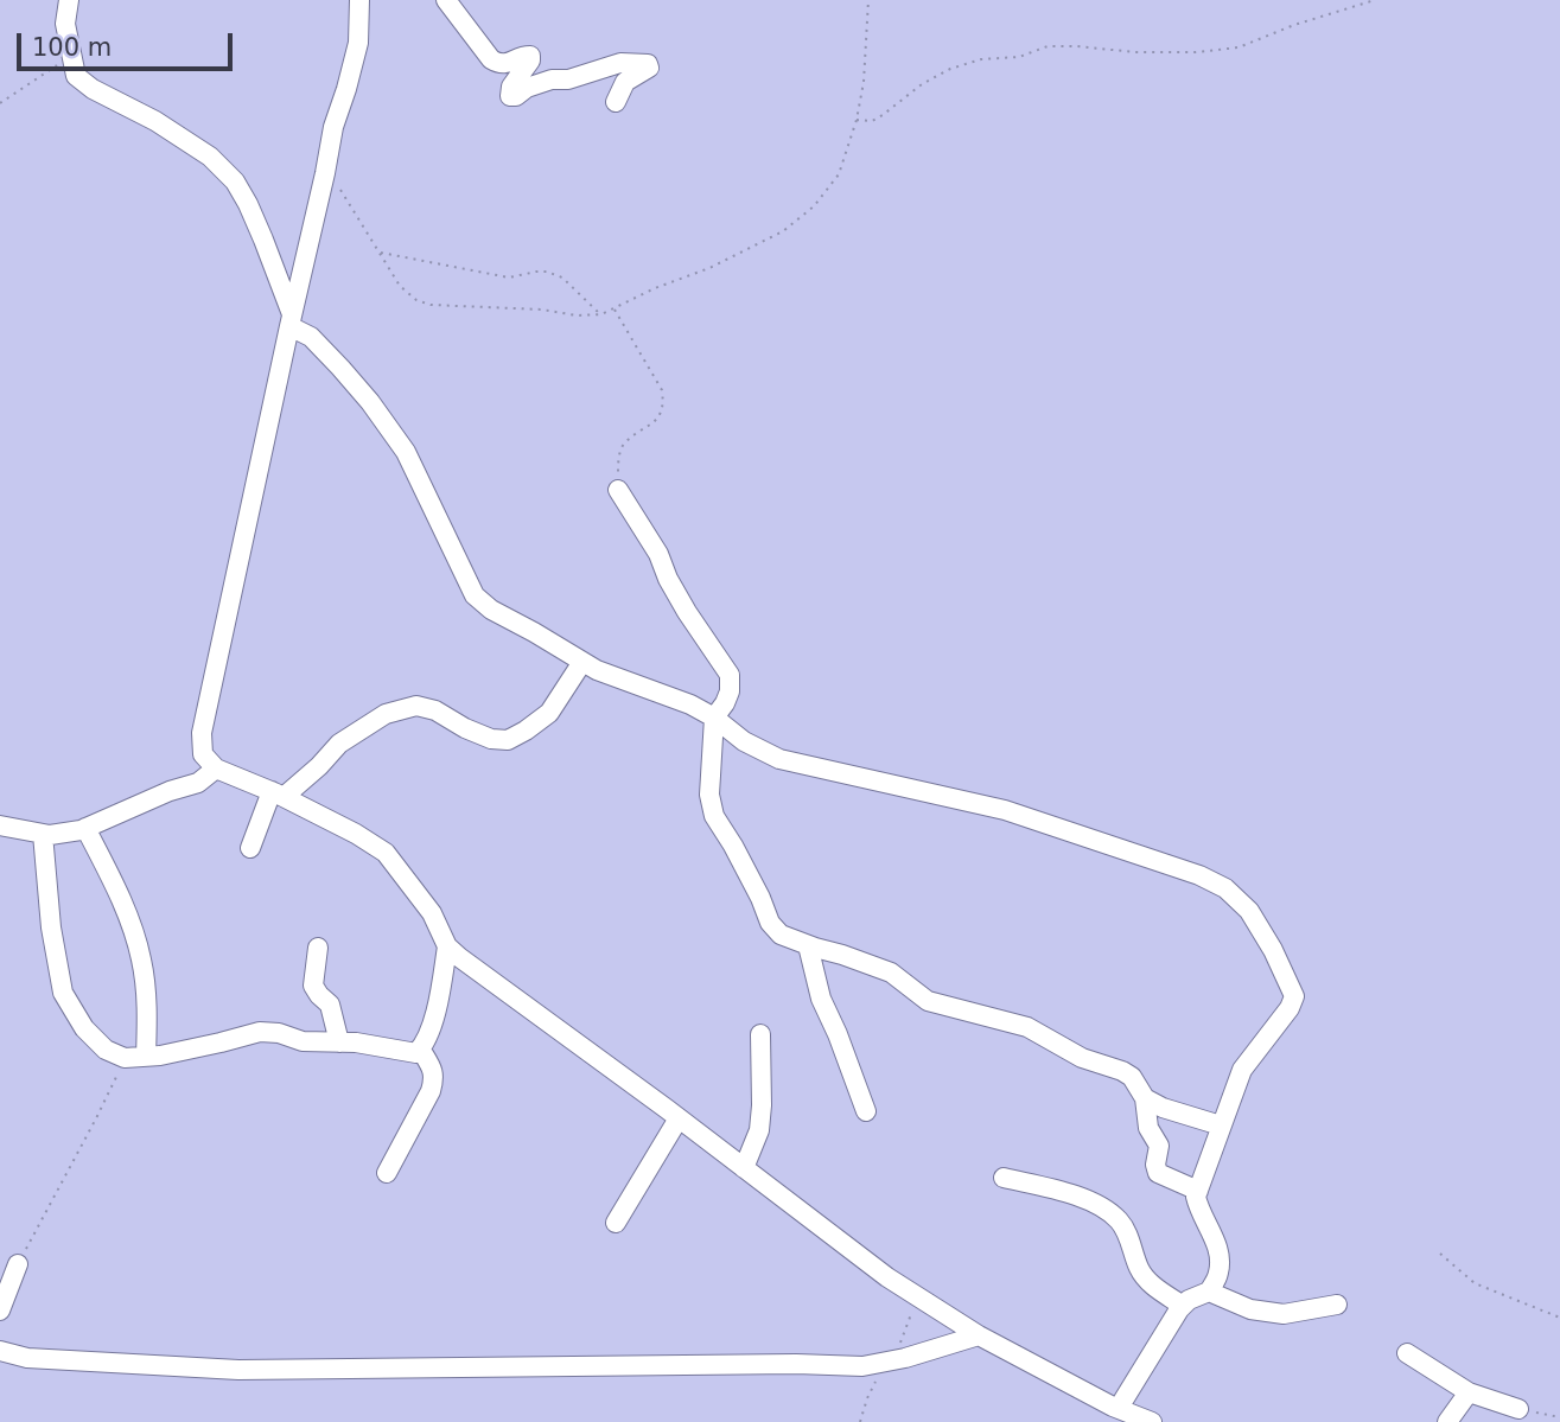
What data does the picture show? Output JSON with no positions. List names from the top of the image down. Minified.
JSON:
{"scale_bar":"100 m"}
